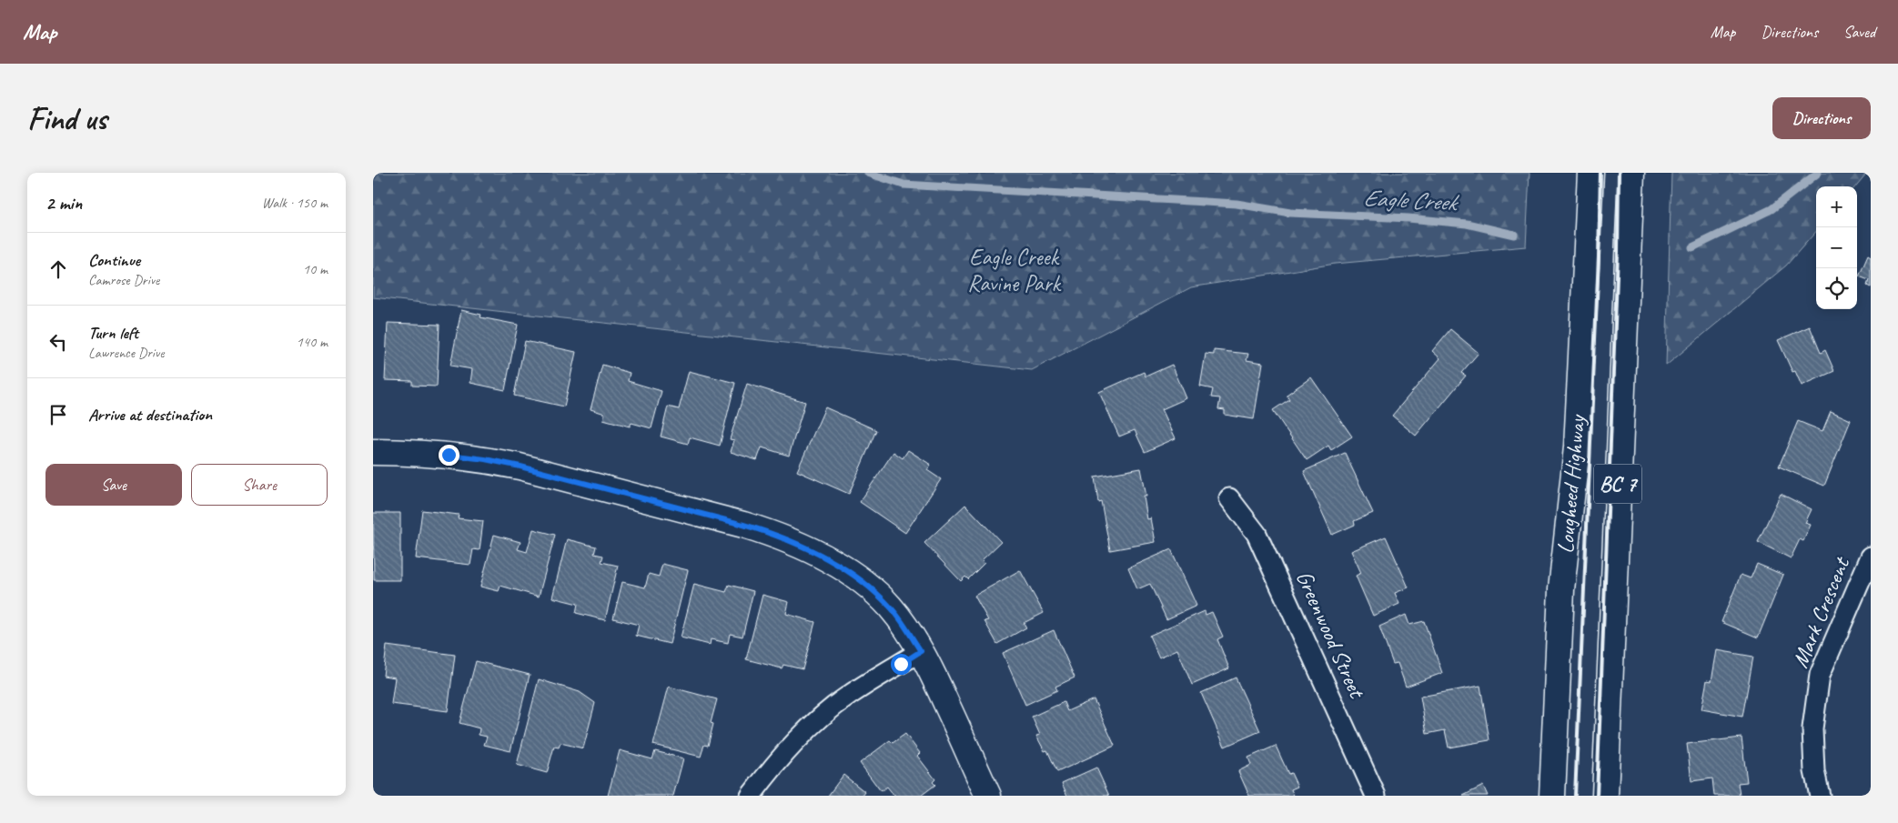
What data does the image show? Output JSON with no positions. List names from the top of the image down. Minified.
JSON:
{"streets":{"main road":["BC 7","Lougheed Highway"],"street":["Mark Crescent","Greenwood Street"]},"water":["Eagle Creek"],"parks":["Eagle Creek Ravine Park"],"page":{"header":"Map","nav":["Map","Directions","Saved"],"buttons":["Directions",["Save","Share"]],"title":"Find us","heading":["2 min","Walk · 150 m"],"map_buttons":["+","−"],"list":[["Continue","Camrose Drive","10 m"],["Turn left","Lawrence Drive","140 m"],"Arrive at destination"]}}
